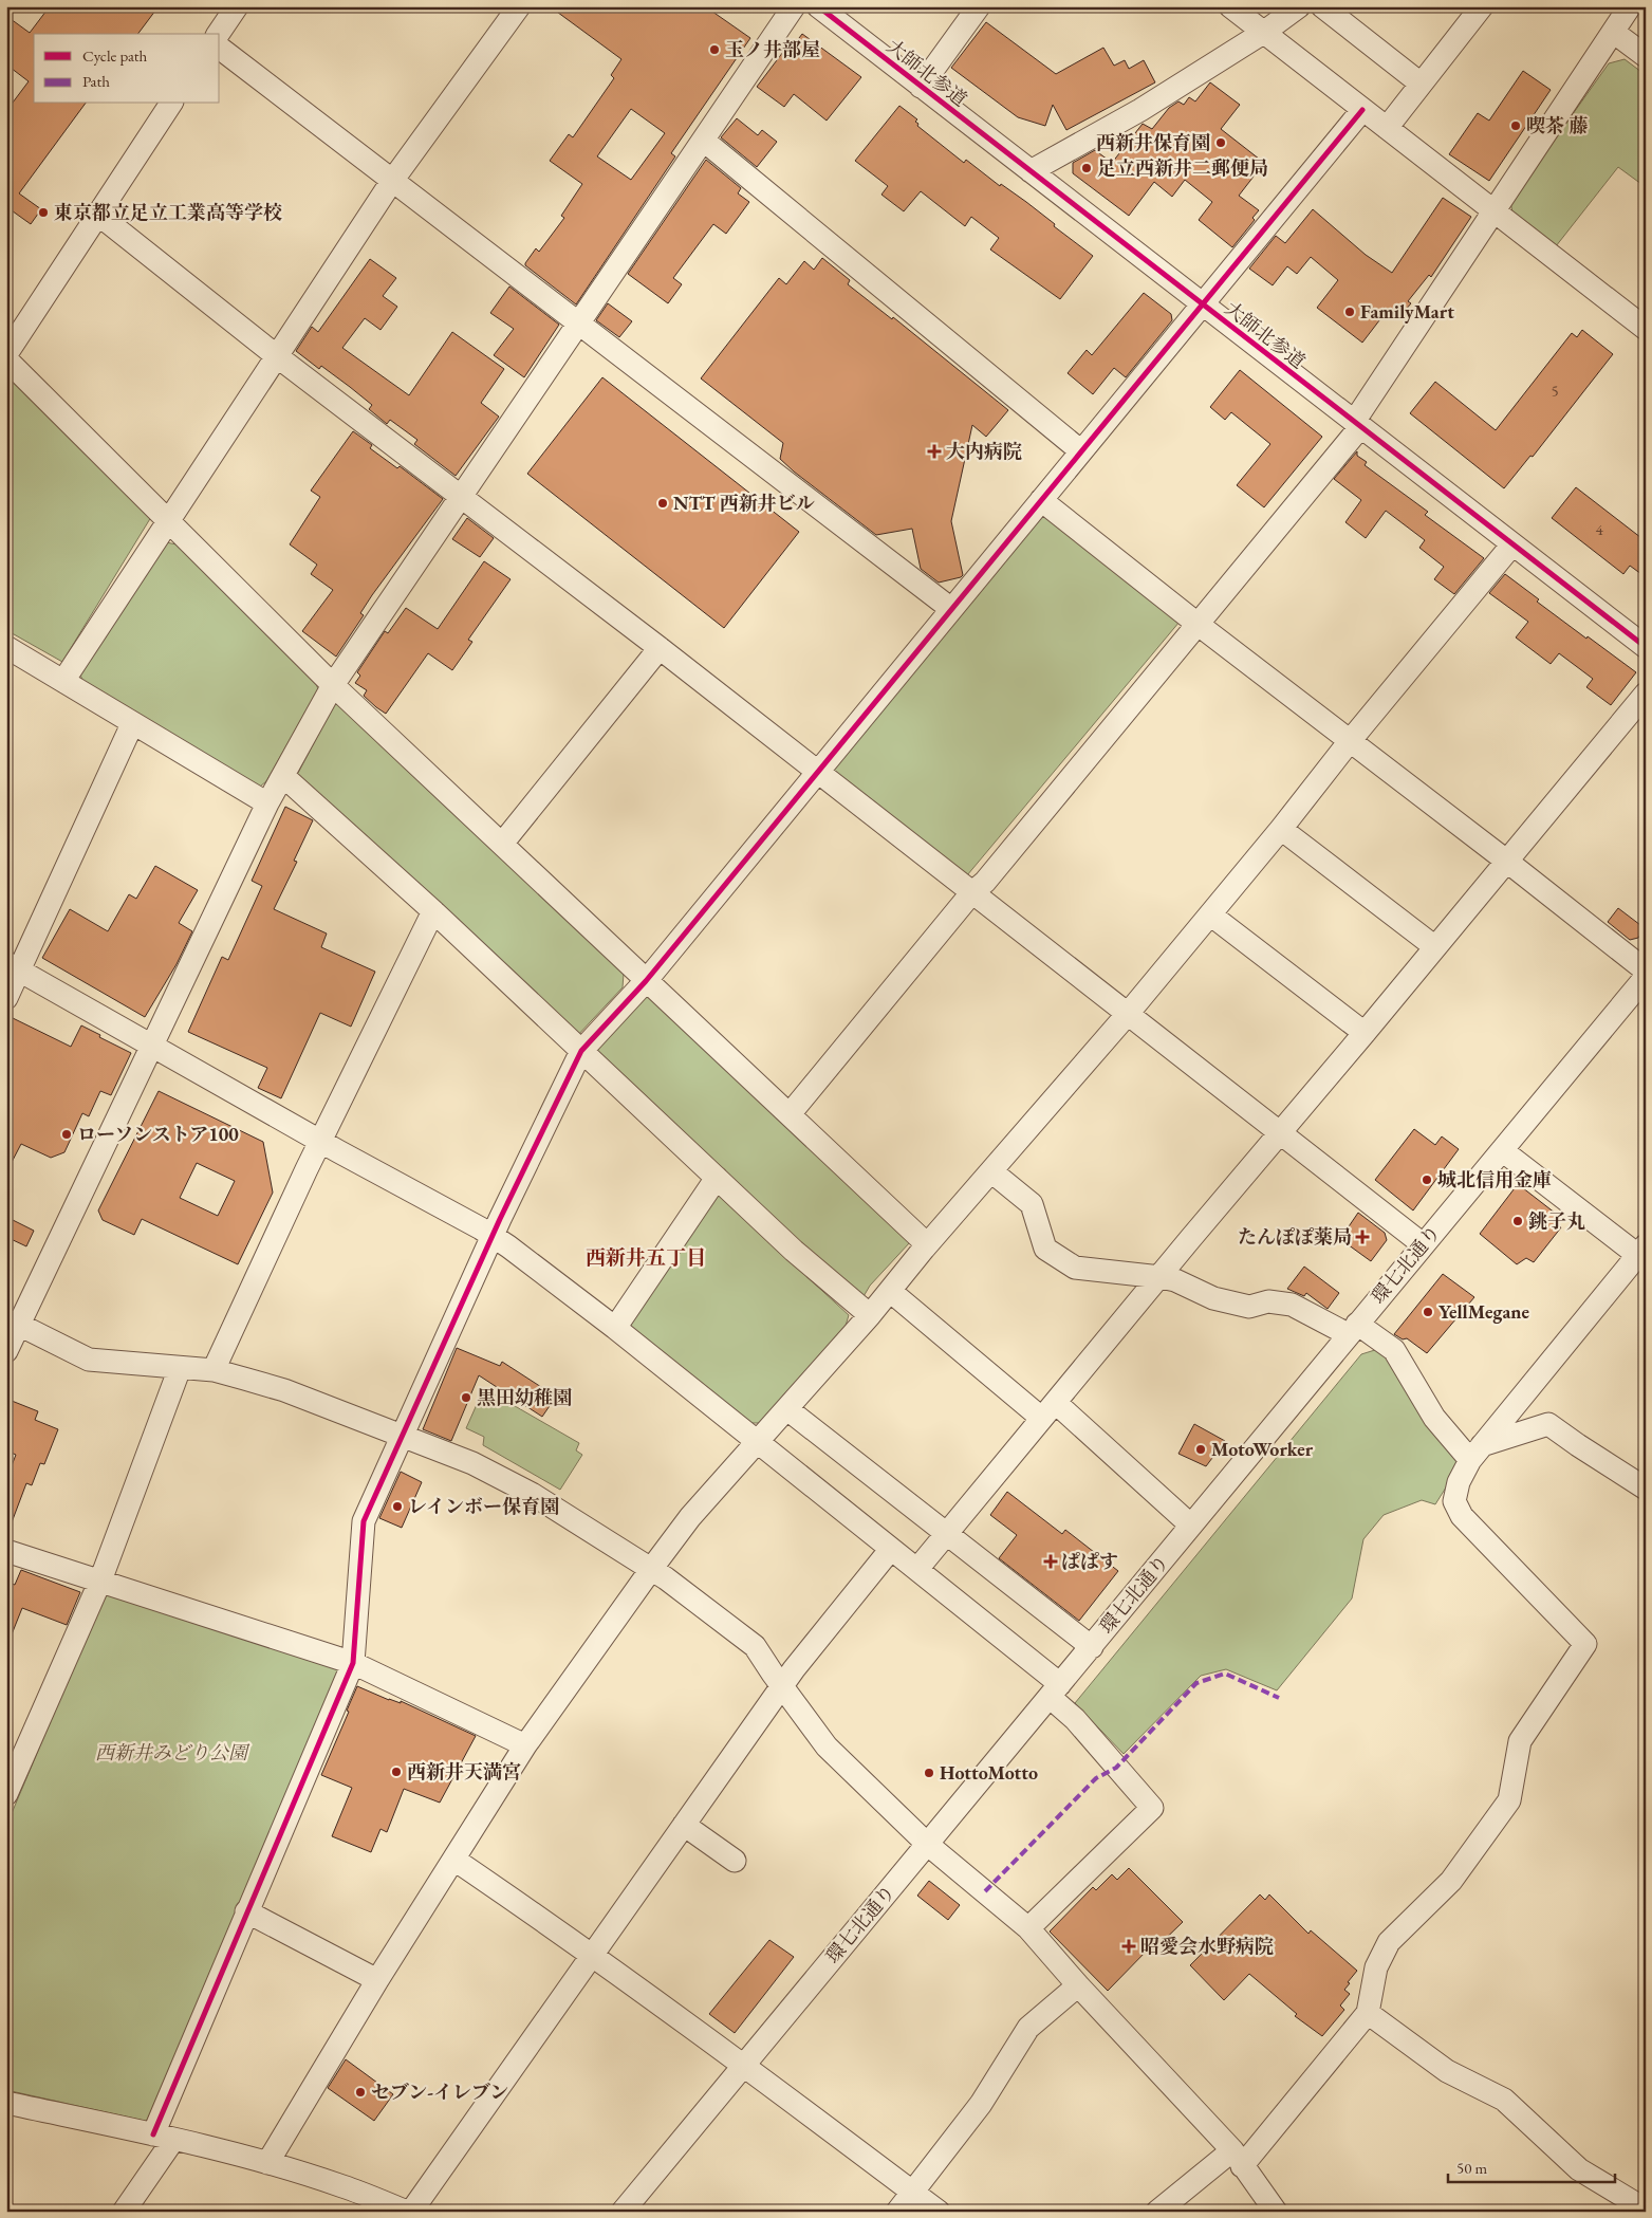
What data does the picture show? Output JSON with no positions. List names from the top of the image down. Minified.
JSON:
{"streets":{"street":["大師北参道","環七北通り"]},"districts":["西新井五丁目"],"parks":["西新井みどり公園"],"places":{"other":["玉ノ井部屋","喫茶 藤","西新井保育園","足立西新井二郵便局","東京都立足立工業高等学校","FamilyMart","NTT 西新井ビル","ローソンストア100","城北信用金庫","銚子丸","YellMegane","黒田幼稚園","MotoWorker","レインボー保育園","西新井天満宮","HottoMotto","セブン-イレブン"],"health":["大内病院","たんぽぽ薬局","ぱぱす","昭愛会水野病院"]},"house_numbers":["5","4"],"legend":["Cycle path","Path"],"scale_bar":"50 m"}
